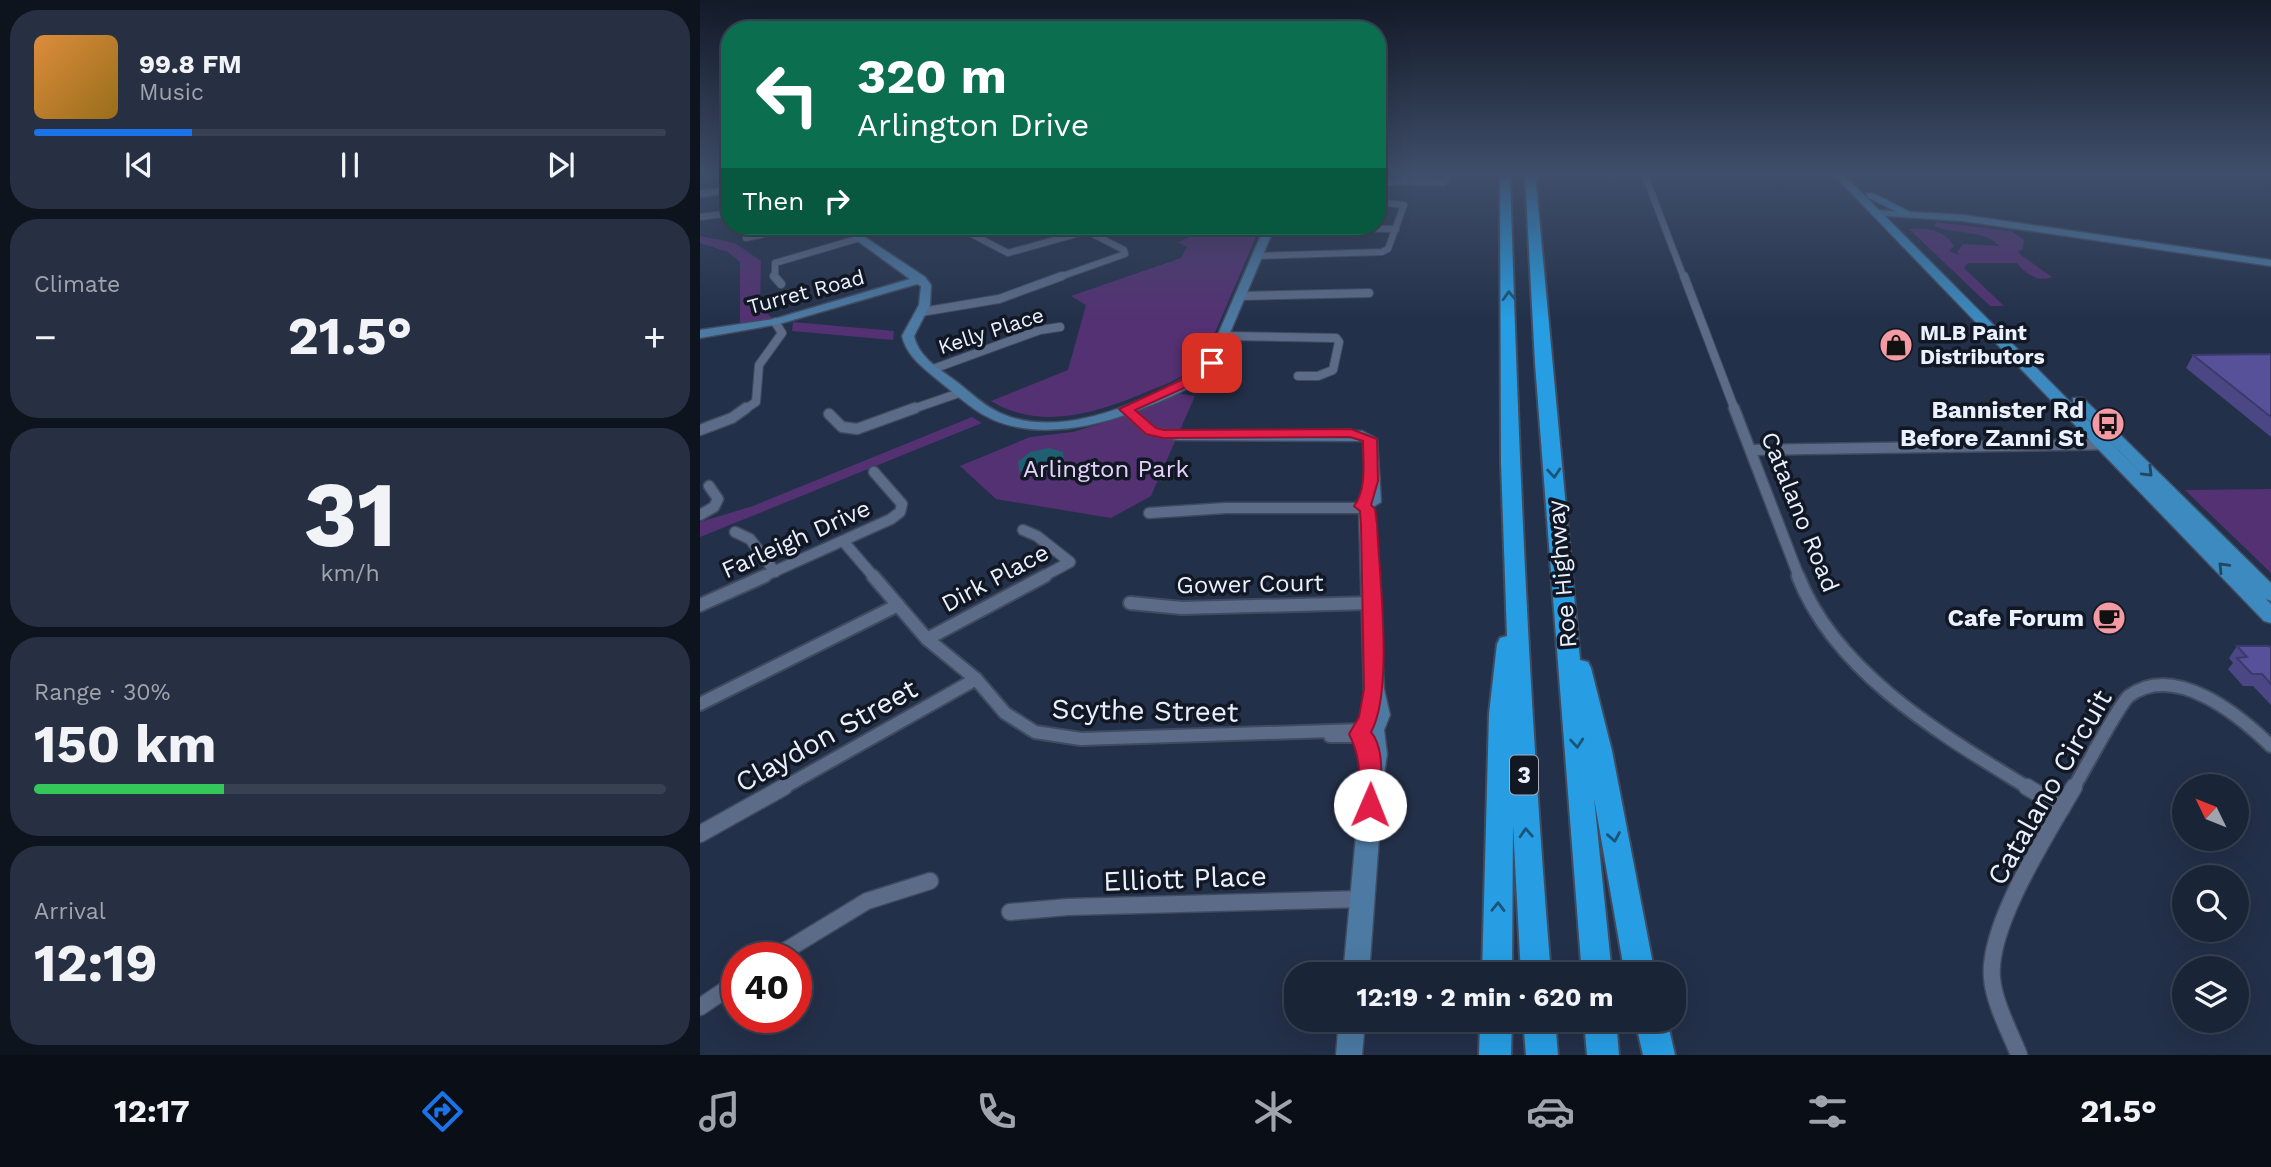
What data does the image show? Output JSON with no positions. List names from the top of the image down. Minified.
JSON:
{"streets":{"highway":["Roe Highway","3"],"street":["Turret Road","Kelly Place","Catalano Road","Farleigh Drive","Dirk Place","Gower Court","Scythe Street","Claydon Street","Catalano Circuit","Elliott Place"]},"crossings":[["Catalano Road","Catalano Circuit"],["Farleigh Drive","Scythe Street"],["Dirk Place","Scythe Street"],["Scythe Street","Claydon Street"]],"parks":["Arlington Park"],"places":{"shop":["MLB Paint Distributors"],"bus stop":["Bannister Rd Before Zanni St"],"cafe":["Cafe Forum"]},"north":"top left","page":{"turn":["320 m","Arlington Drive"],"song":["99.8 FM","Music"],"then":"Then","tile":["Climate",["31","km/h"],["Range · 30%","150 km"],["Arrival","12:19"]],"heat":["−","21.5°","+"],"limit":"40","trip":"12:19 · 2 min · 620 m","tabs":["12:17","21.5°"]}}
